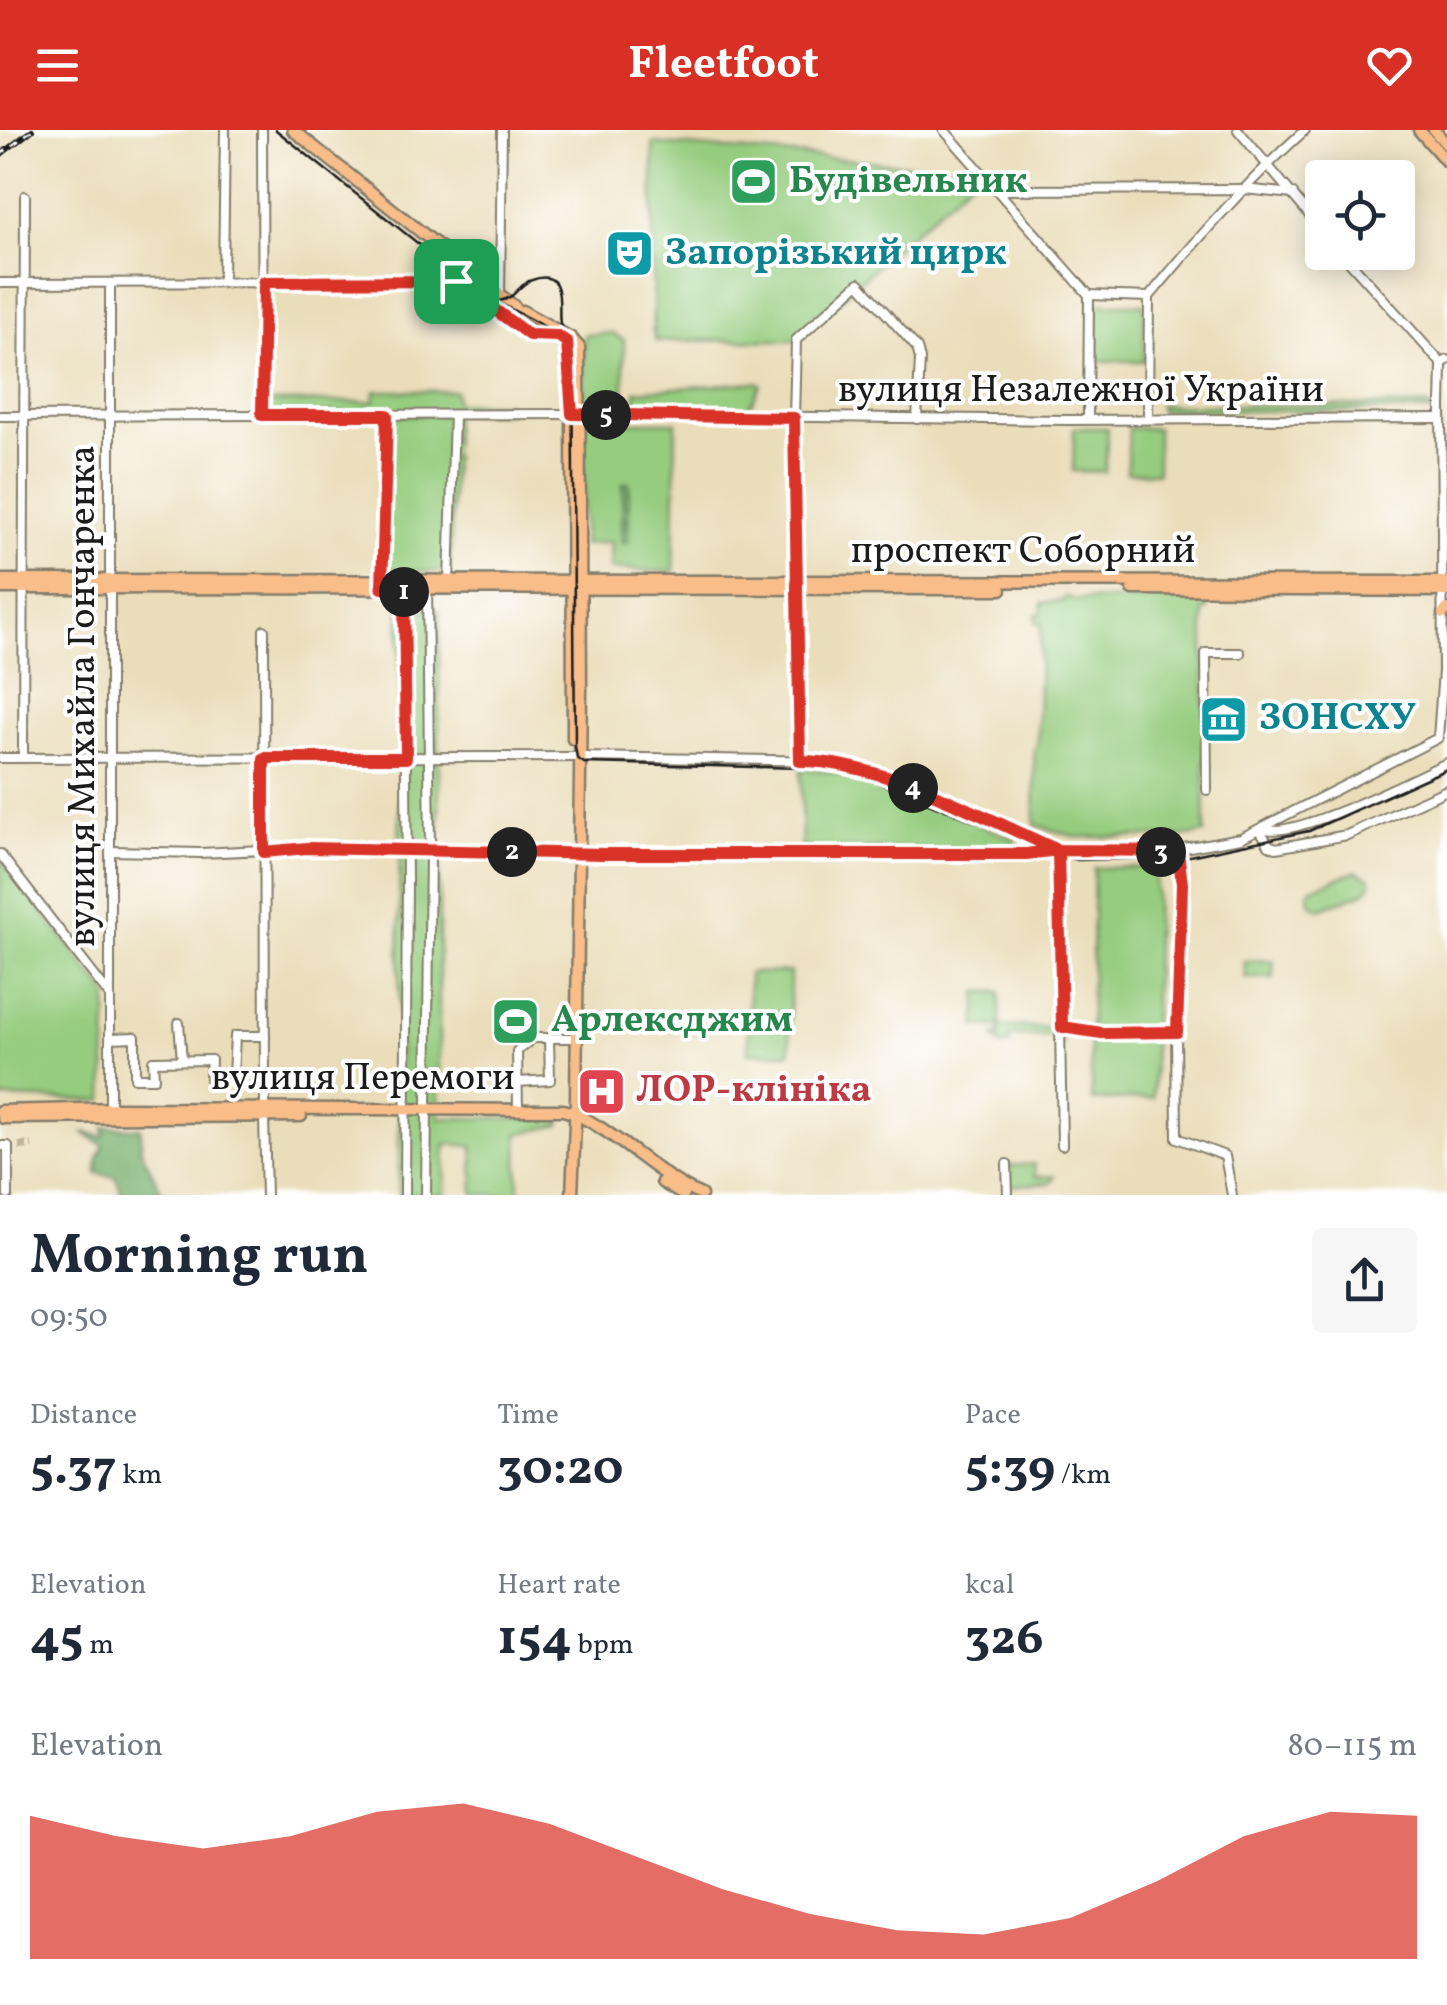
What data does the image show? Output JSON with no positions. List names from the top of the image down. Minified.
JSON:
{"streets":{"main road":["проспект Соборний","вулиця Перемоги"],"street":["вулиця Незалежної України","вулиця Михайла Гончаренка"]},"crossings":[["вулиця Незалежної України","вулиця Михайла Гончаренка"],["проспект Соборний","вулиця Михайла Гончаренка"],["вулиця Михайла Гончаренка","вулиця Перемоги"]],"places":{"sports":["Будівельник","Арлексджим"],"theatre":["Запорізький цирк"],"museum":["ЗОНСХУ"],"hospital":["ЛОР-клініка"]},"page":{"header":"Fleetfoot","pins":["5","1","4","2","3"],"heading":["Morning run","09:50"],"stats":[["Distance","5.37 km"],["Time","30:20"],["Pace","5:39 /km"],["Elevation","45 m"],["Heart rate","154 bpm"],["kcal","326"]],"chart":["Elevation","80–115 m"]}}
